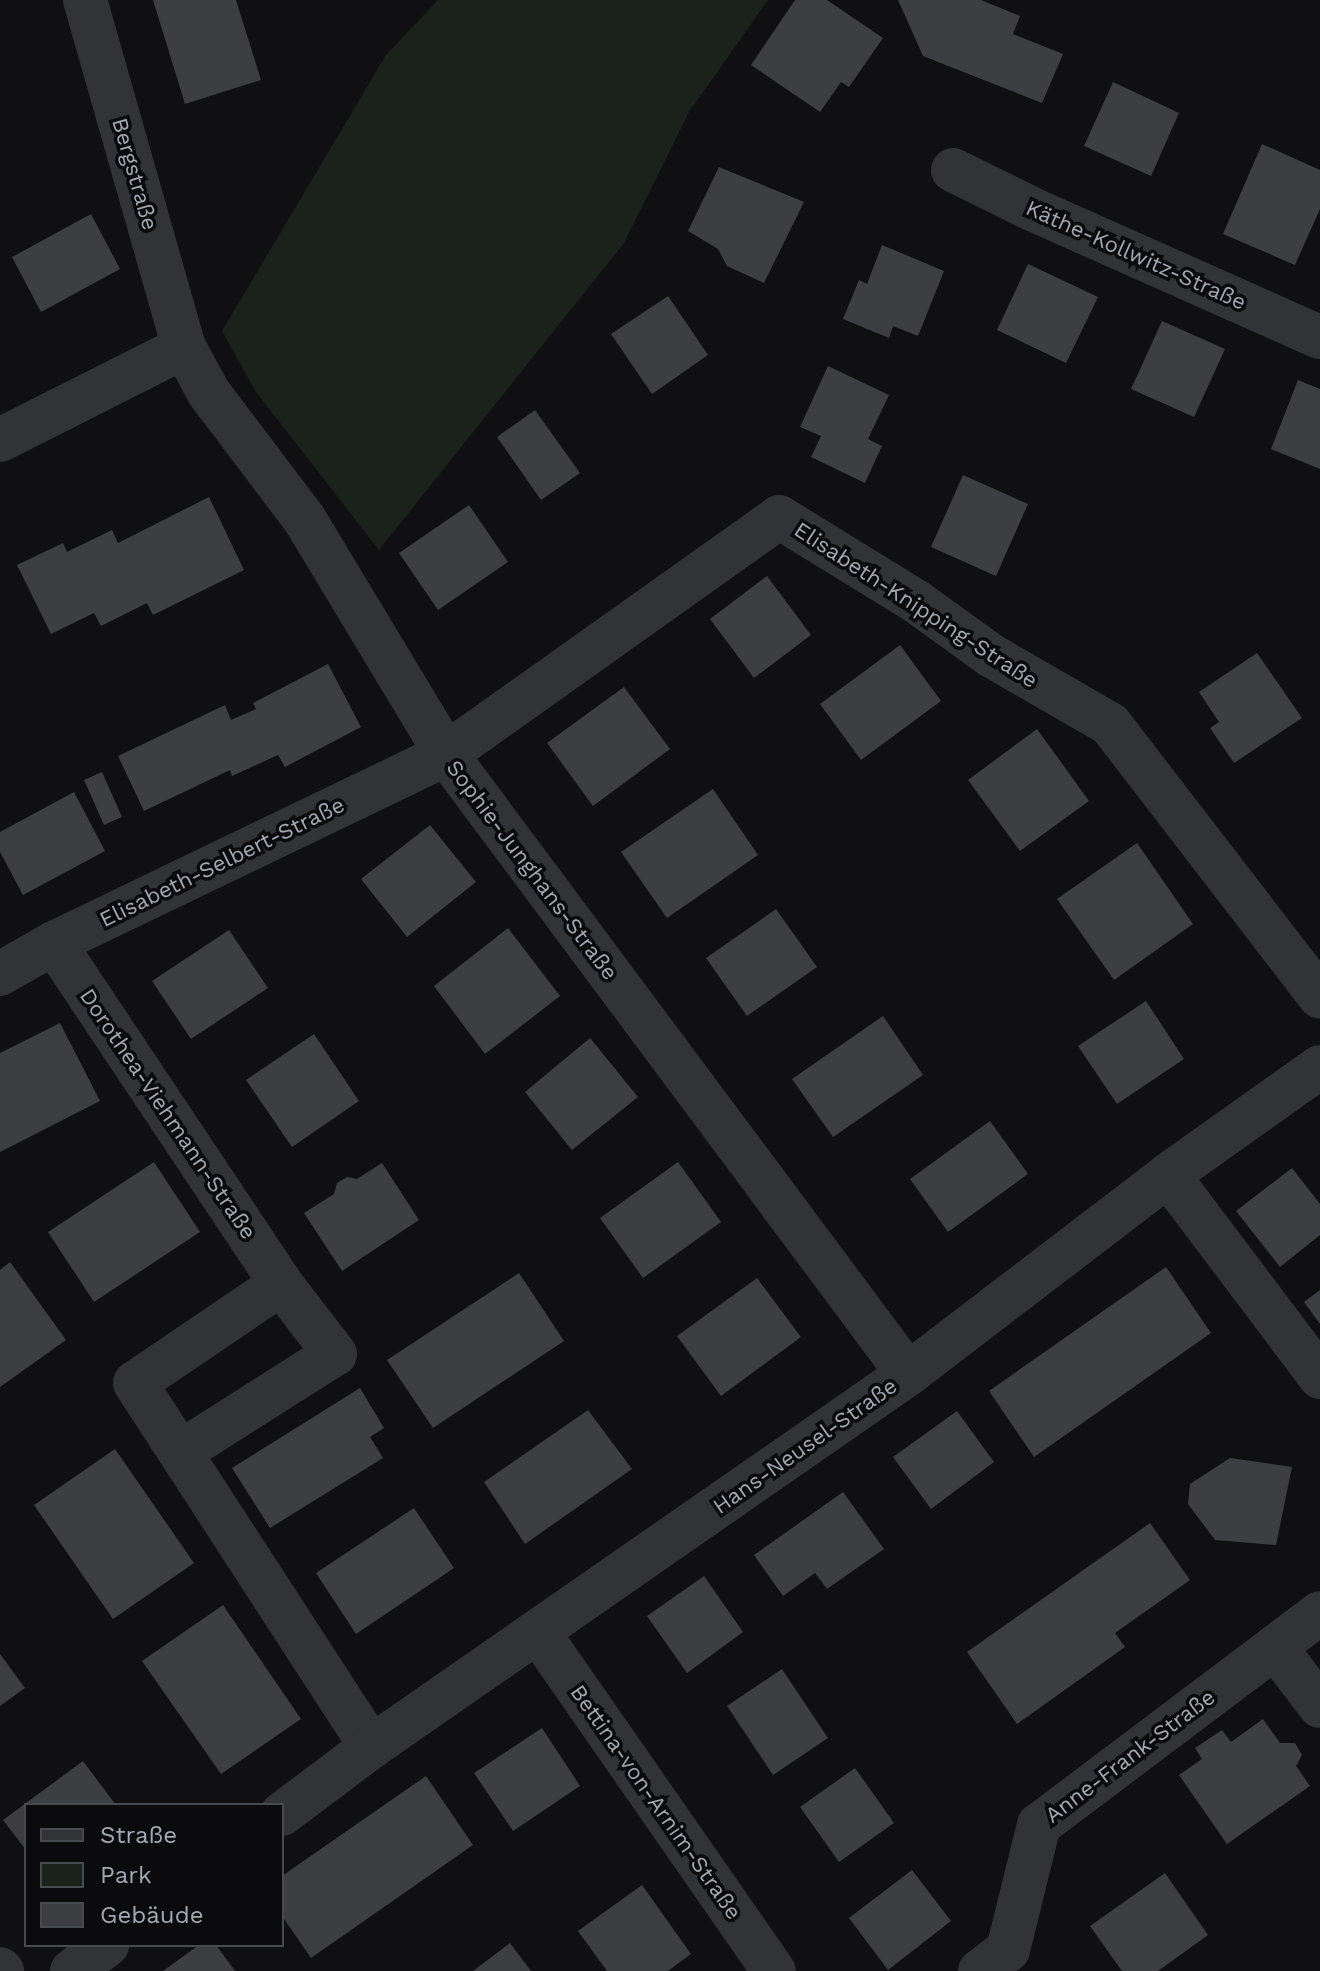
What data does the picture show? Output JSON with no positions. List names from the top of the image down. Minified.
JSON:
{"streets":{"street":["Bergstraße","Käthe-Kollwitz-Straße","Elisabeth-Knipping-Straße","Elisabeth-Selbert-Straße","Sophie-Junghans-Straße","Dorothea-Viehmann-Straße","Hans-Neusel-Straße","Anne-Frank-Straße","Bettina-von-Arnim-Straße"]},"crossings":[["Bergstraße","Sophie-Junghans-Straße"],["Elisabeth-Knipping-Straße","Elisabeth-Selbert-Straße"],["Elisabeth-Knipping-Straße","Sophie-Junghans-Straße"],["Elisabeth-Selbert-Straße","Sophie-Junghans-Straße"],["Elisabeth-Selbert-Straße","Dorothea-Viehmann-Straße"],["Sophie-Junghans-Straße","Hans-Neusel-Straße"],["Hans-Neusel-Straße","Bettina-von-Arnim-Straße"]],"legend":["Straße","Park","Gebäude"]}
